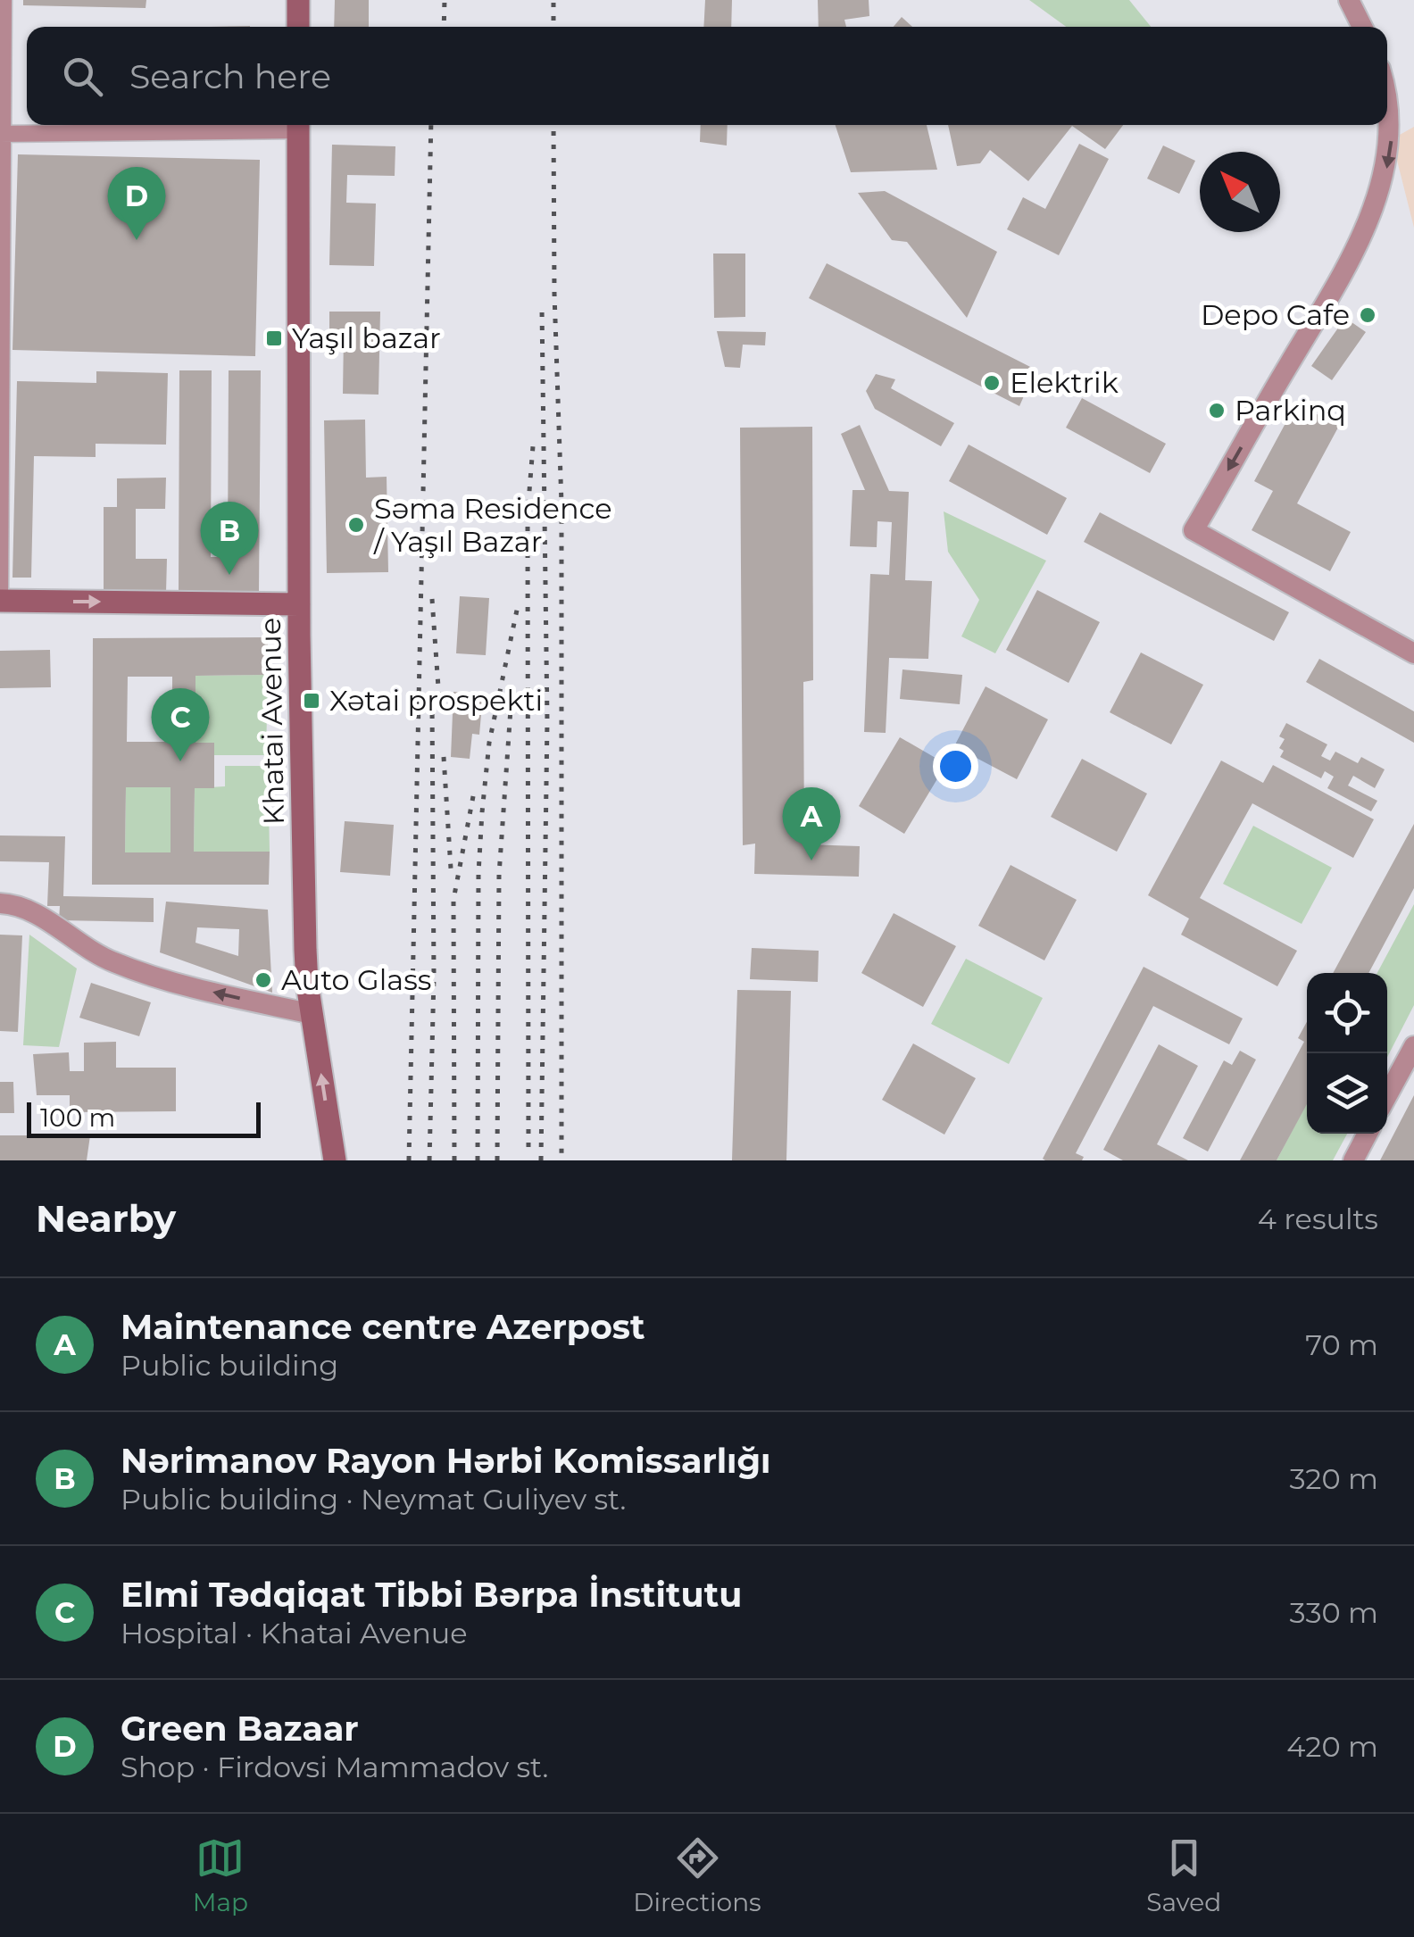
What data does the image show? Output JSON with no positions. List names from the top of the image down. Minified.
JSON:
{"streets":{"main road":["Khatai Avenue"]},"places":{"other":["Depo Cafe","Elektrik","Parkinq","Səma Residence / Yaşıl Bazar","Auto Glass"],"transit":["Yaşıl bazar","Xətai prospekti"]},"scale_bar":"100 m","north":"top left","page":{"search":"Search here","pins":["D","B","C","A"],"scale":"100 m","heading":["Nearby","4 results"],"list":[{"mark":"A","name":"Maintenance centre Azerpost","note":"Public building","value":"70 m"},{"mark":"B","name":"Nərimanov Rayon Hərbi Komissarlığı","note":"Public building · Neymat Guliyev st.","value":"320 m"},{"mark":"C","name":"Elmi Tədqiqat Tibbi Bərpa İnstitutu","note":"Hospital · Khatai Avenue","value":"330 m"},{"mark":"D","name":"Green Bazaar","note":"Shop · Firdovsi Mammadov st.","value":"420 m"}],"nav":["Map","Directions","Saved"]}}
